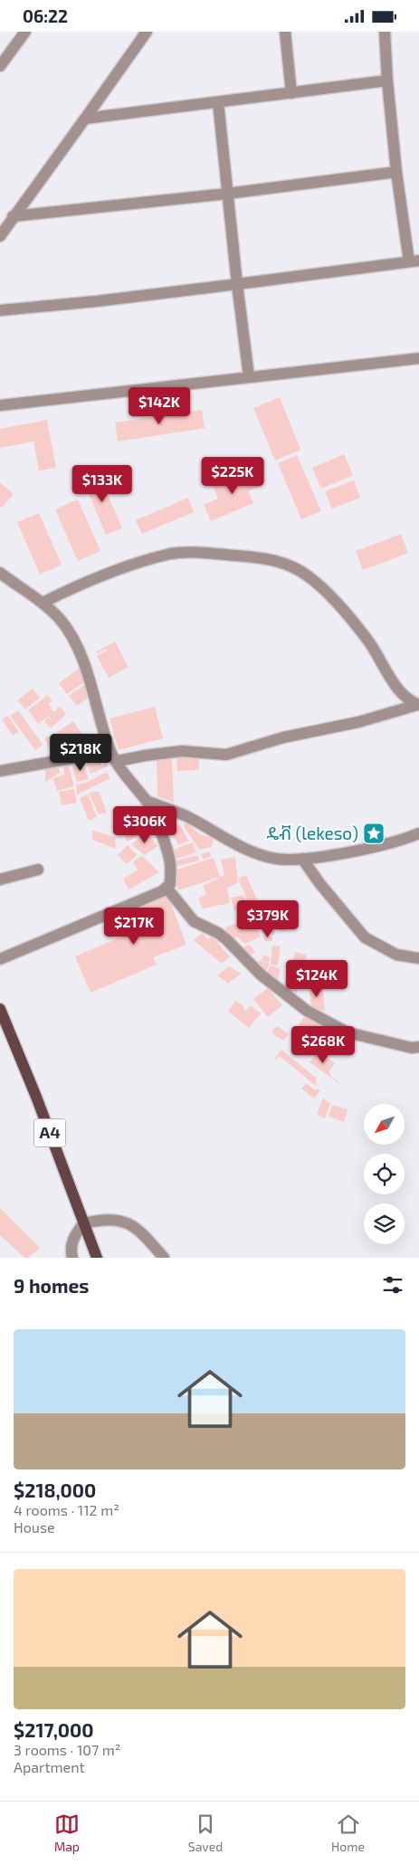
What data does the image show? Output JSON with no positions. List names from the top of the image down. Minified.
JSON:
{"streets":{"main road":["A4"]},"places":{"place":["ዴቭ (lekeso)"]},"north":"bottom left","page":{"status":"06:22","price":["$142K","$225K","$133K","$218K","$306K","$379K","$217K","$124K","$268K"],"heading":"9 homes","list":[{"name":"$218,000","note":"4 rooms · 112 m² · House"},{"name":"$217,000","note":"3 rooms · 107 m² · Apartment"}],"tabs":["Map","Saved","Home"]}}
